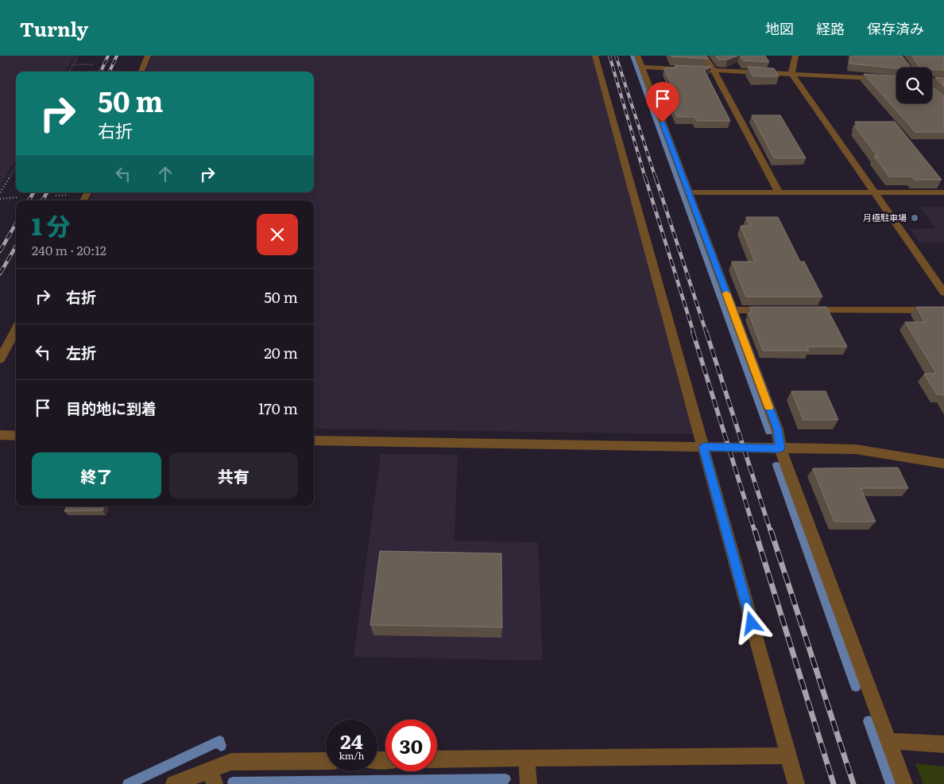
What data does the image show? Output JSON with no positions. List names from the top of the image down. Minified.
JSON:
{"places":["月極駐車場"],"page":{"header":"Turnly","nav":["地図","経路","保存済み"],"turn":["50 m","右折"],"heading":["1 分","240 m · 20:12"],"list":[{"name":"右折","value":"50 m"},{"name":"左折","value":"20 m"},{"name":"目的地に到着","value":"170 m"}],"buttons":["終了","共有"],"speed":"24 km/h","limit":"30"}}
